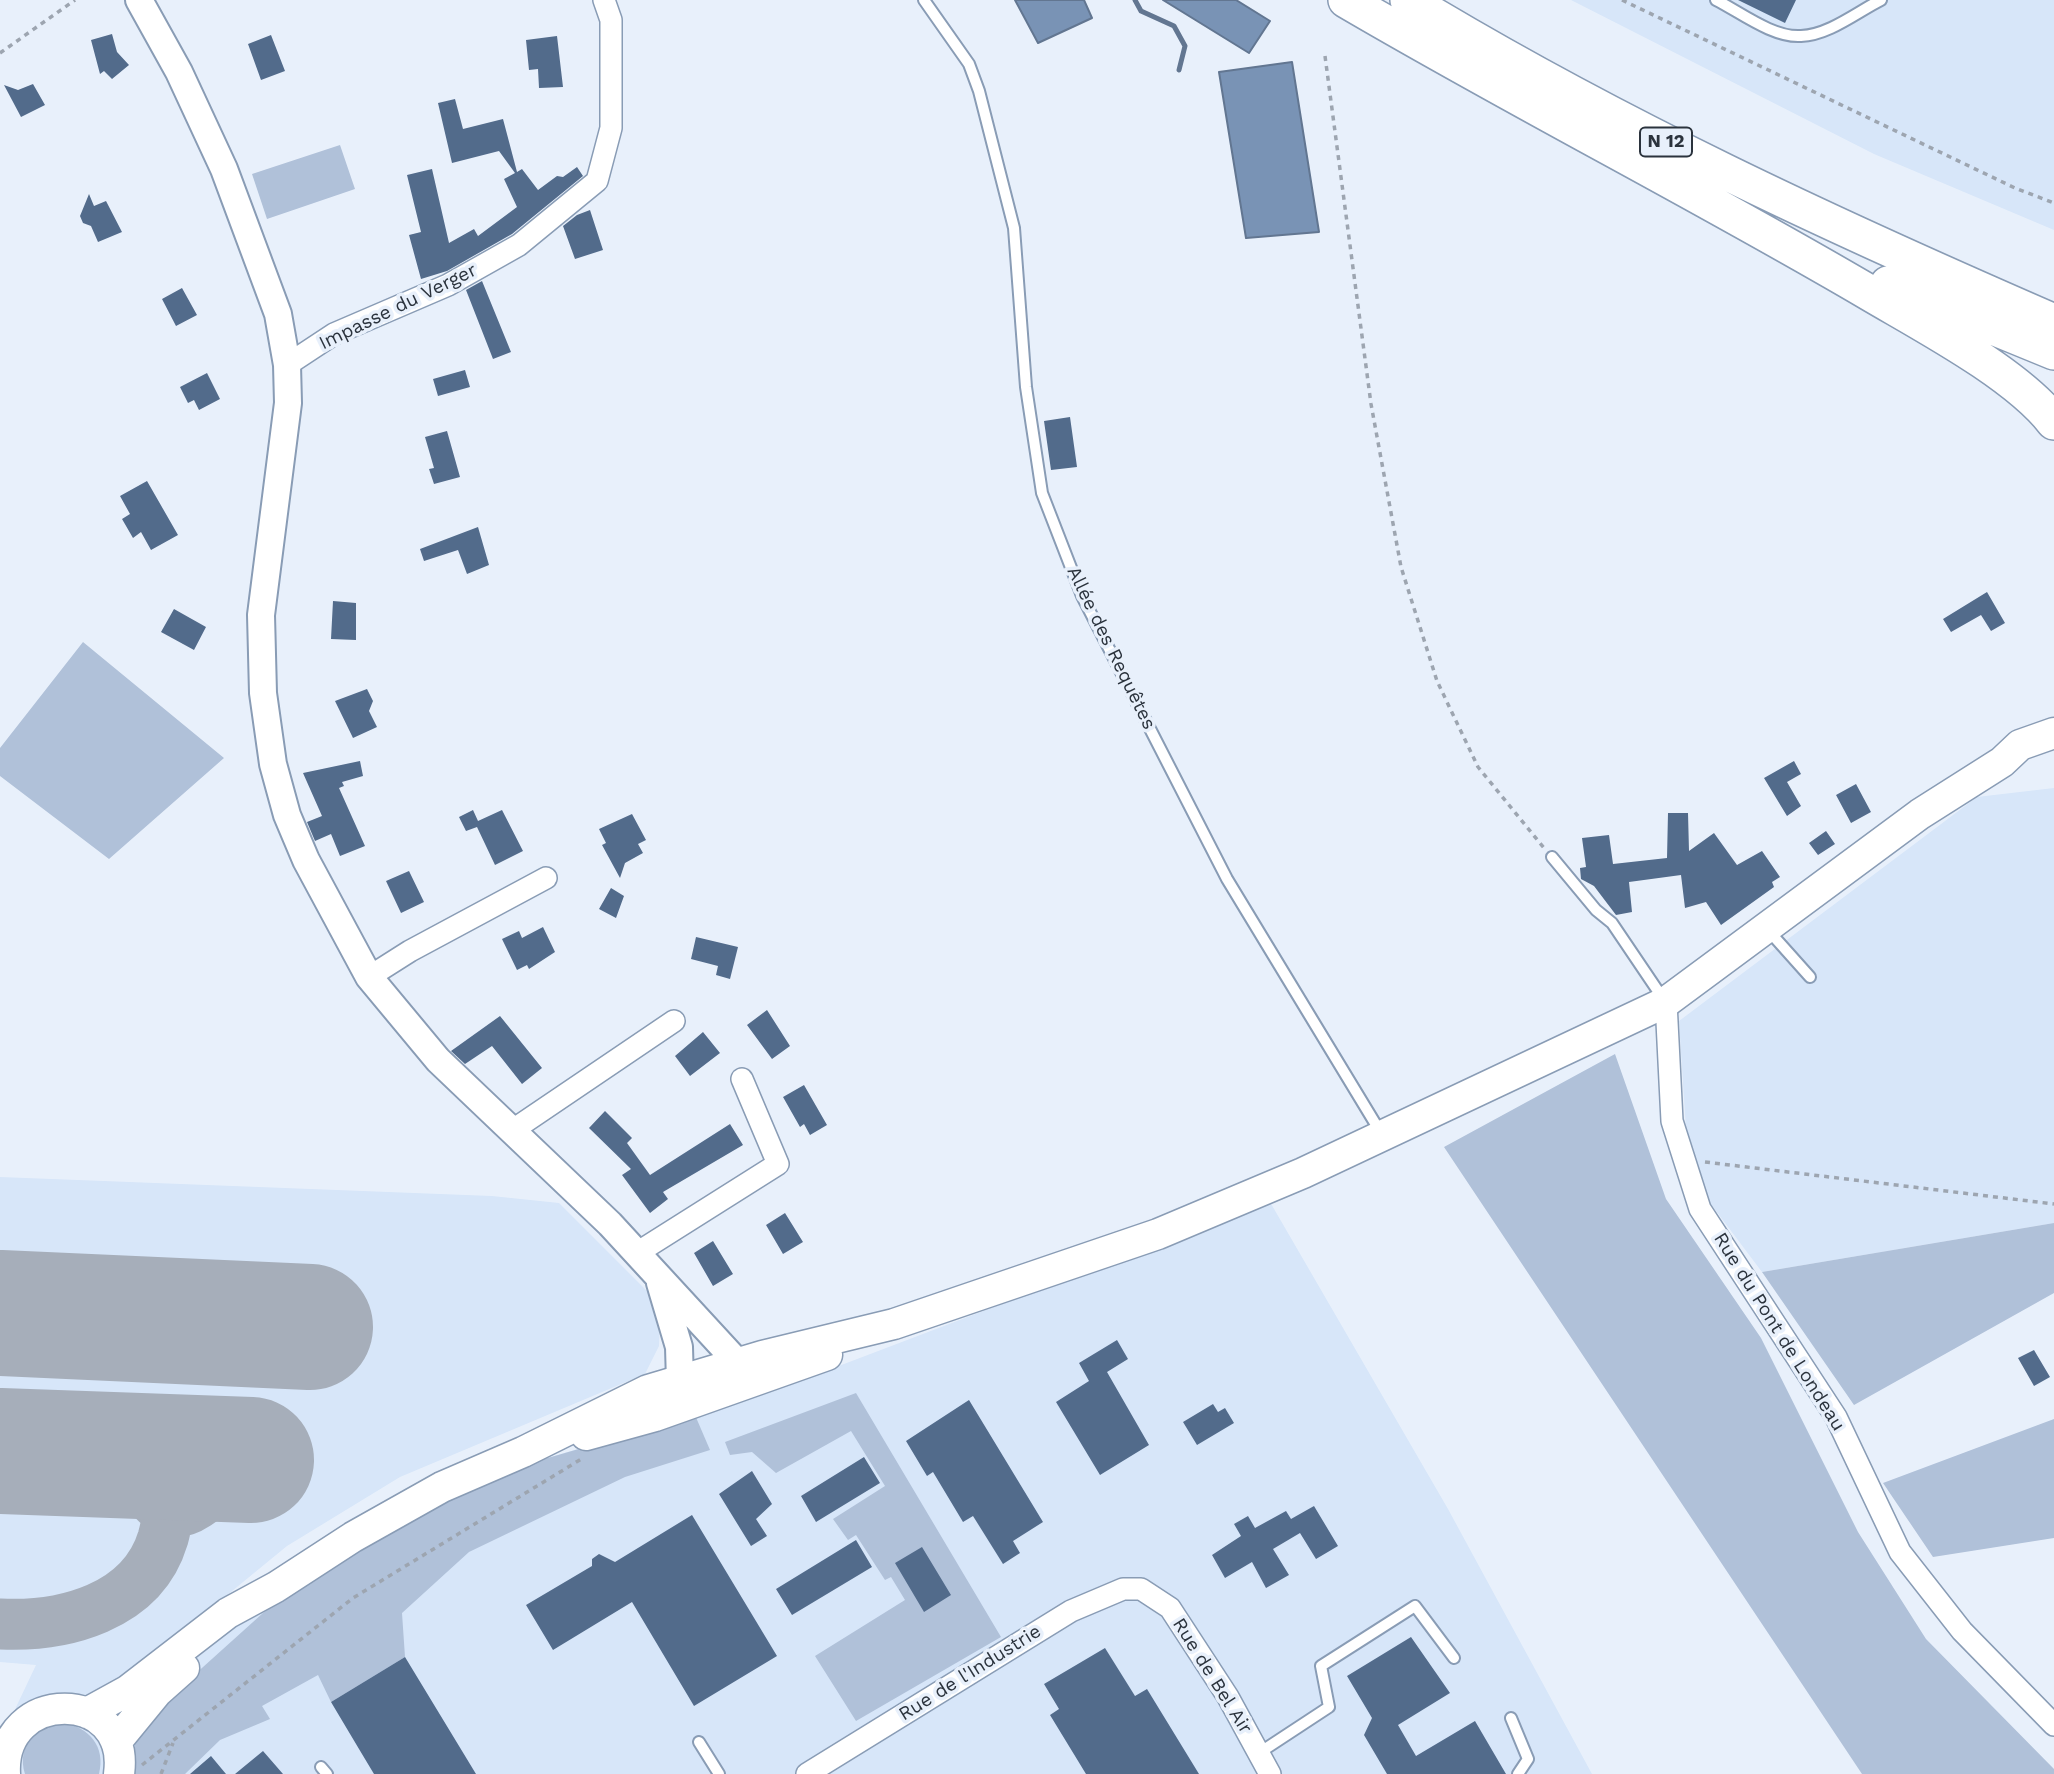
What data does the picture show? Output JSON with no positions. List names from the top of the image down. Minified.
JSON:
{"streets":{"highway":["N 12"],"street":["Impasse du Verger","Rue du Pont de Londeau","Rue de l'Industrie","Rue de Bel Air"],"lane":["Allée des Requêtes"]},"crossings":[["Rue de l'Industrie","Rue de Bel Air"]]}
